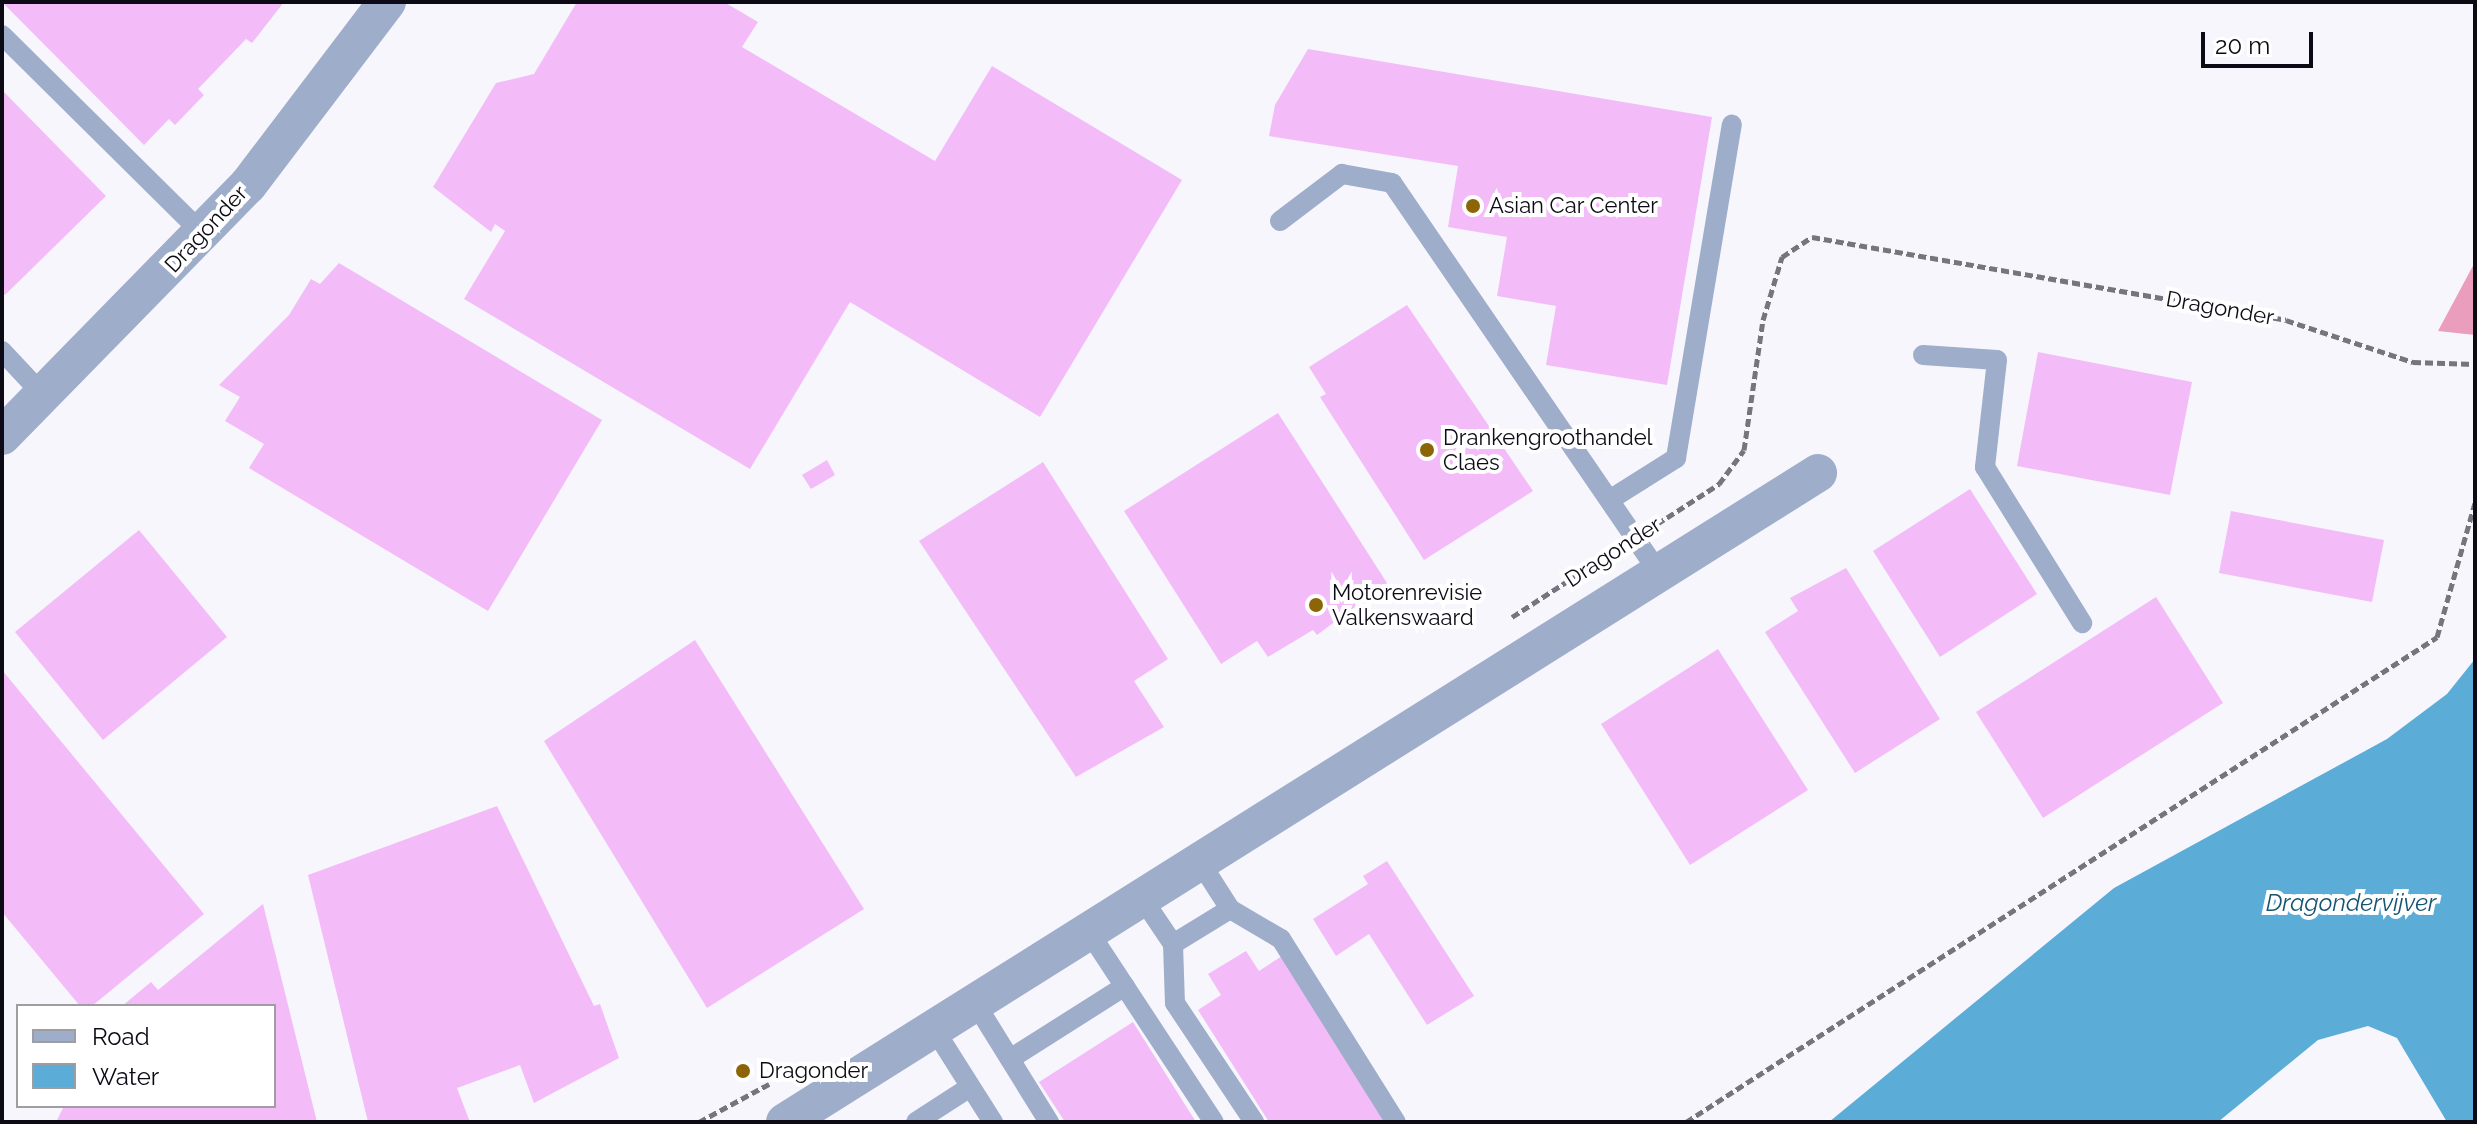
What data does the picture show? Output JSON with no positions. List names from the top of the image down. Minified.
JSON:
{"streets":{"street":["Dragonder"]},"water":["Dragondervijver"],"places":["Asian Car Center","Drankengroothandel Claes","Motorenrevisie Valkenswaard","Dragonder"],"legend":["Road","Water"],"scale_bar":"20 m"}
